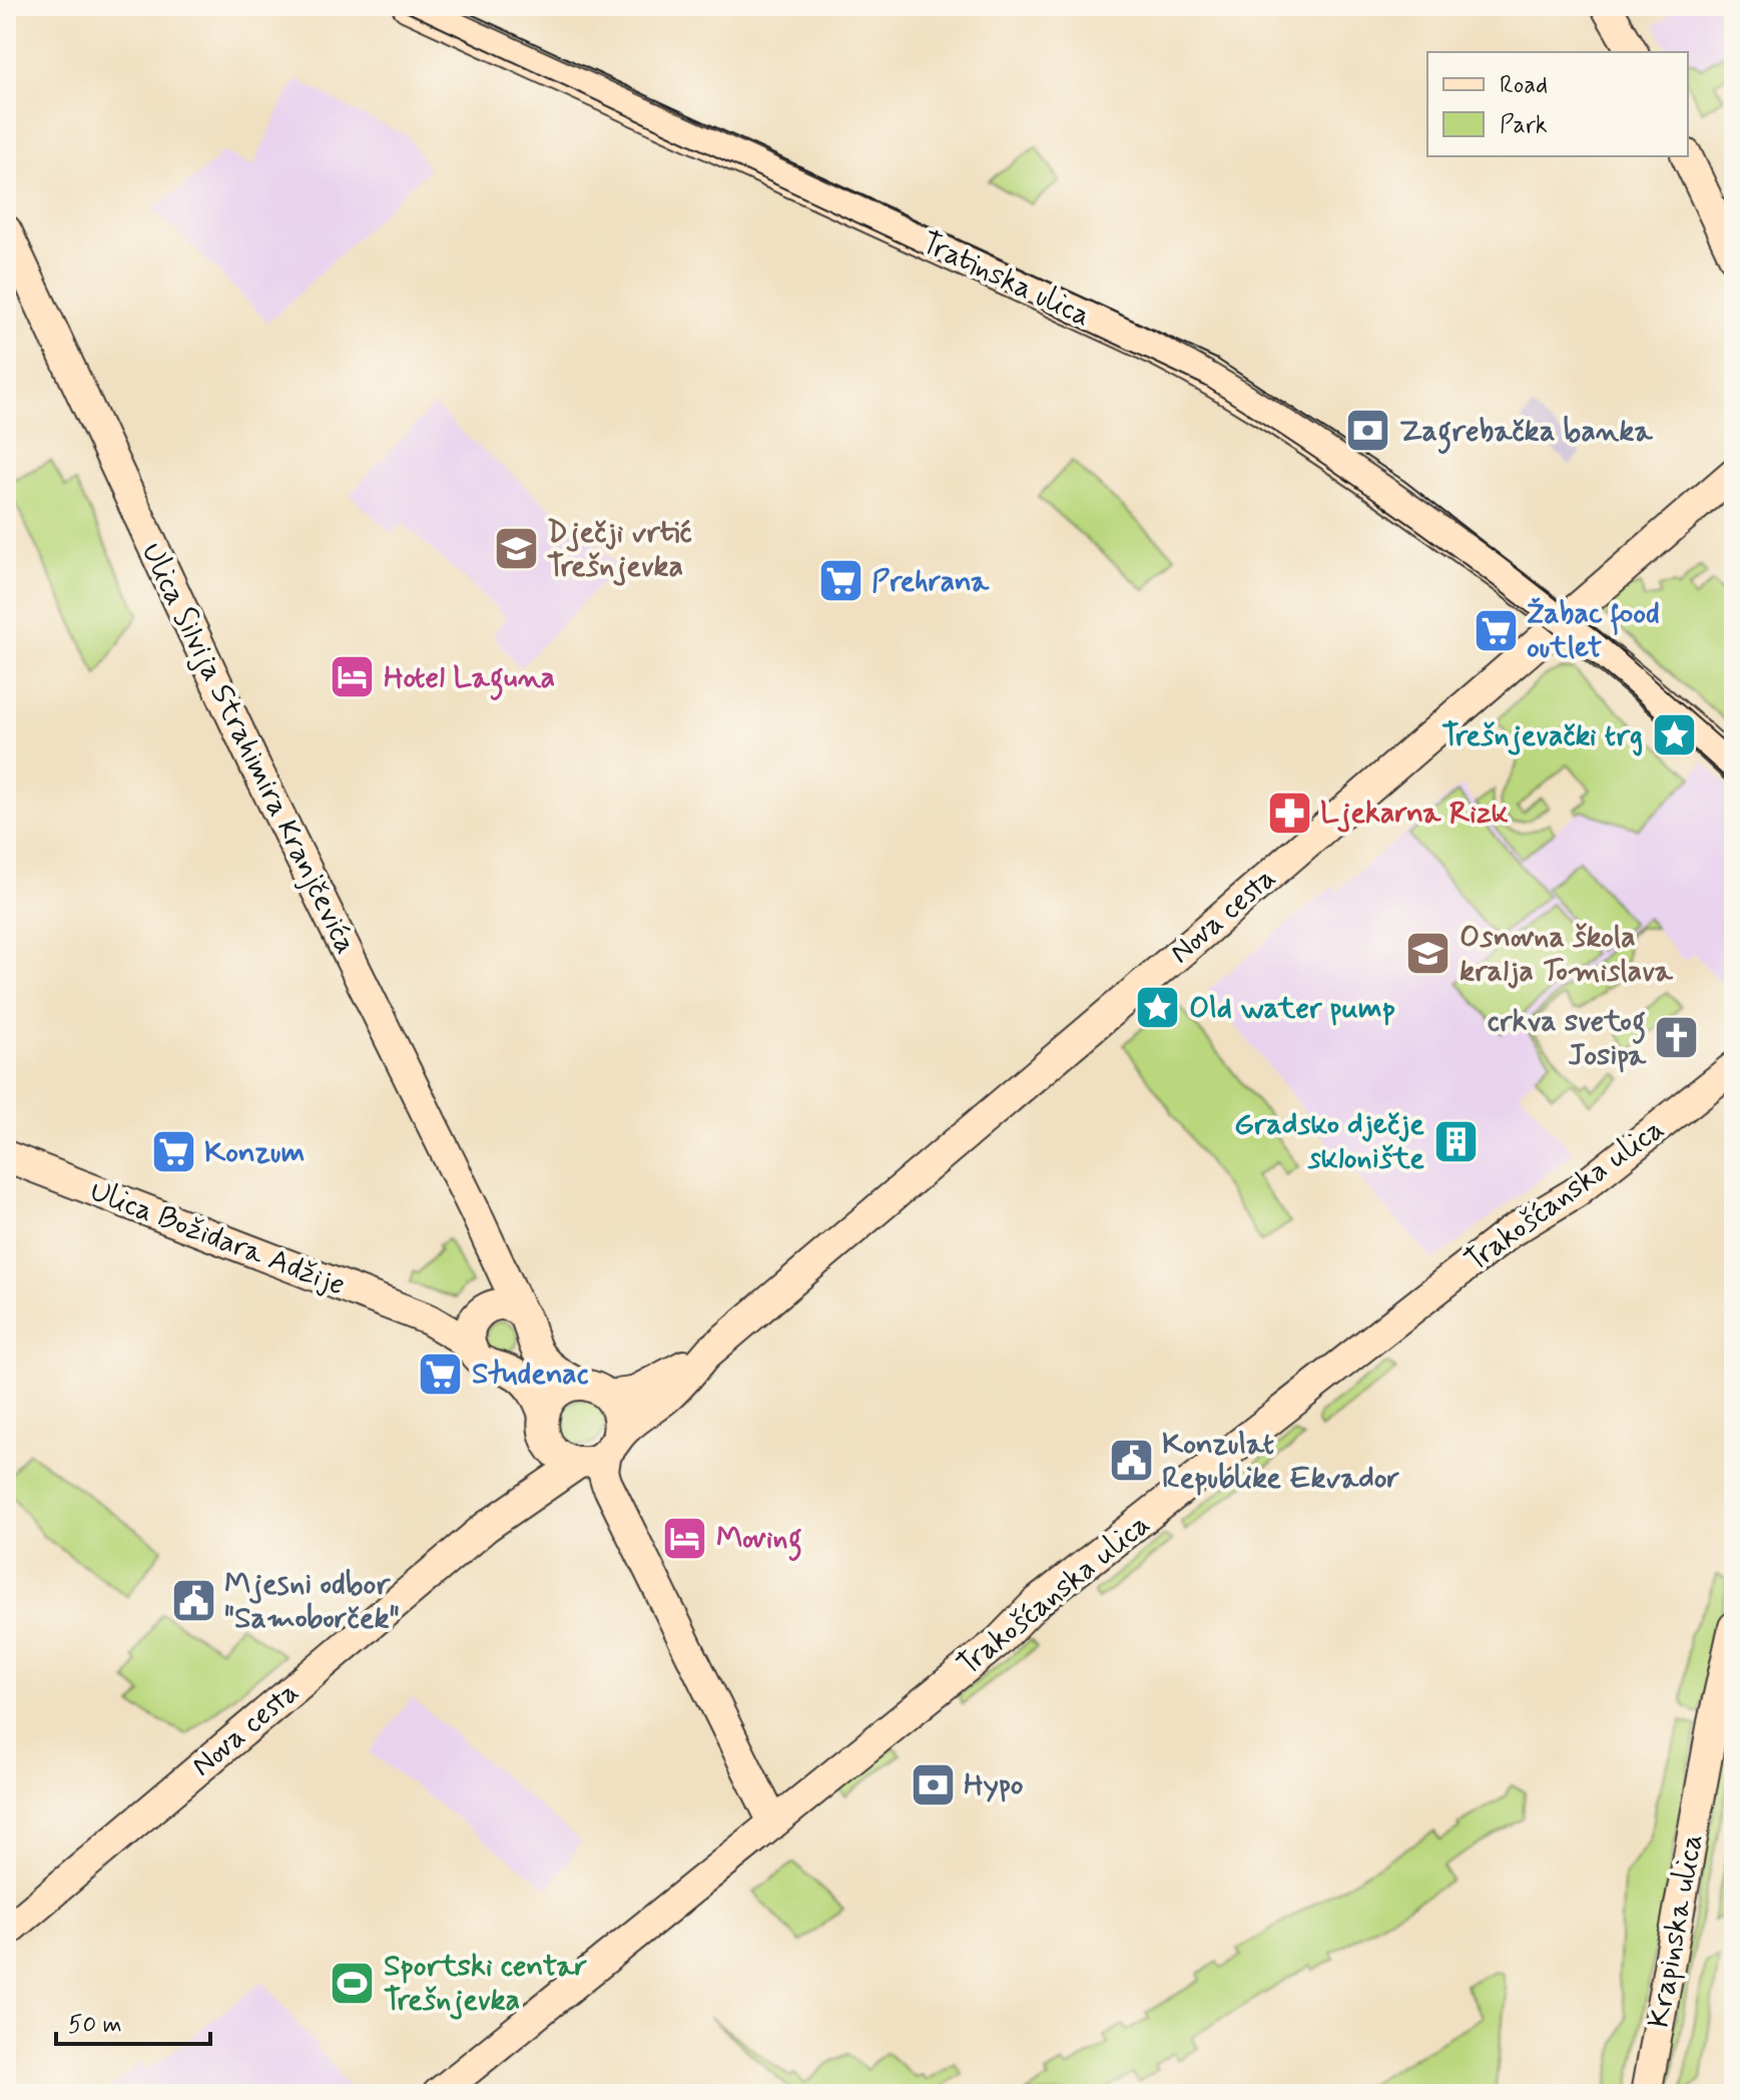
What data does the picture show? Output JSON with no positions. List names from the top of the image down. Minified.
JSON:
{"streets":{"street":["Tratinska ulica","Ulica Silvija Strahimira Kranjčevića","Nova cesta","Trakošćanska ulica","Ulica Božidara Adžije","Krapinska ulica"]},"crossings":[["Tratinska ulica","Nova cesta"],["Ulica Silvija Strahimira Kranjčevića","Nova cesta"],["Ulica Silvija Strahimira Kranjčevića","Ulica Božidara Adžije"],["Nova cesta","Ulica Božidara Adžije"]],"places":{"bank":["Zagrebačka banka","Hypo"],"school or university":["Dječji vrtić Trešnjevka","Osnovna škola kralja Tomislava"],"supermarket":["Prehrana","Žabac food outlet","Konzum","Studenac"],"hotel":["Hotel Laguna","Moving"],"place":["Trešnjevački trg","Old water pump"],"pharmacy":["Ljekarna Rizk"],"church":["crkva svetog Josipa"],"building":["Gradsko dječje sklonište"],"public building":["Konzulat Republike Ekvador","Mjesni odbor \"Samoborček\""],"sports":["Sportski centar Trešnjevka"]},"legend":["Road","Park"],"scale_bar":"50 m"}
